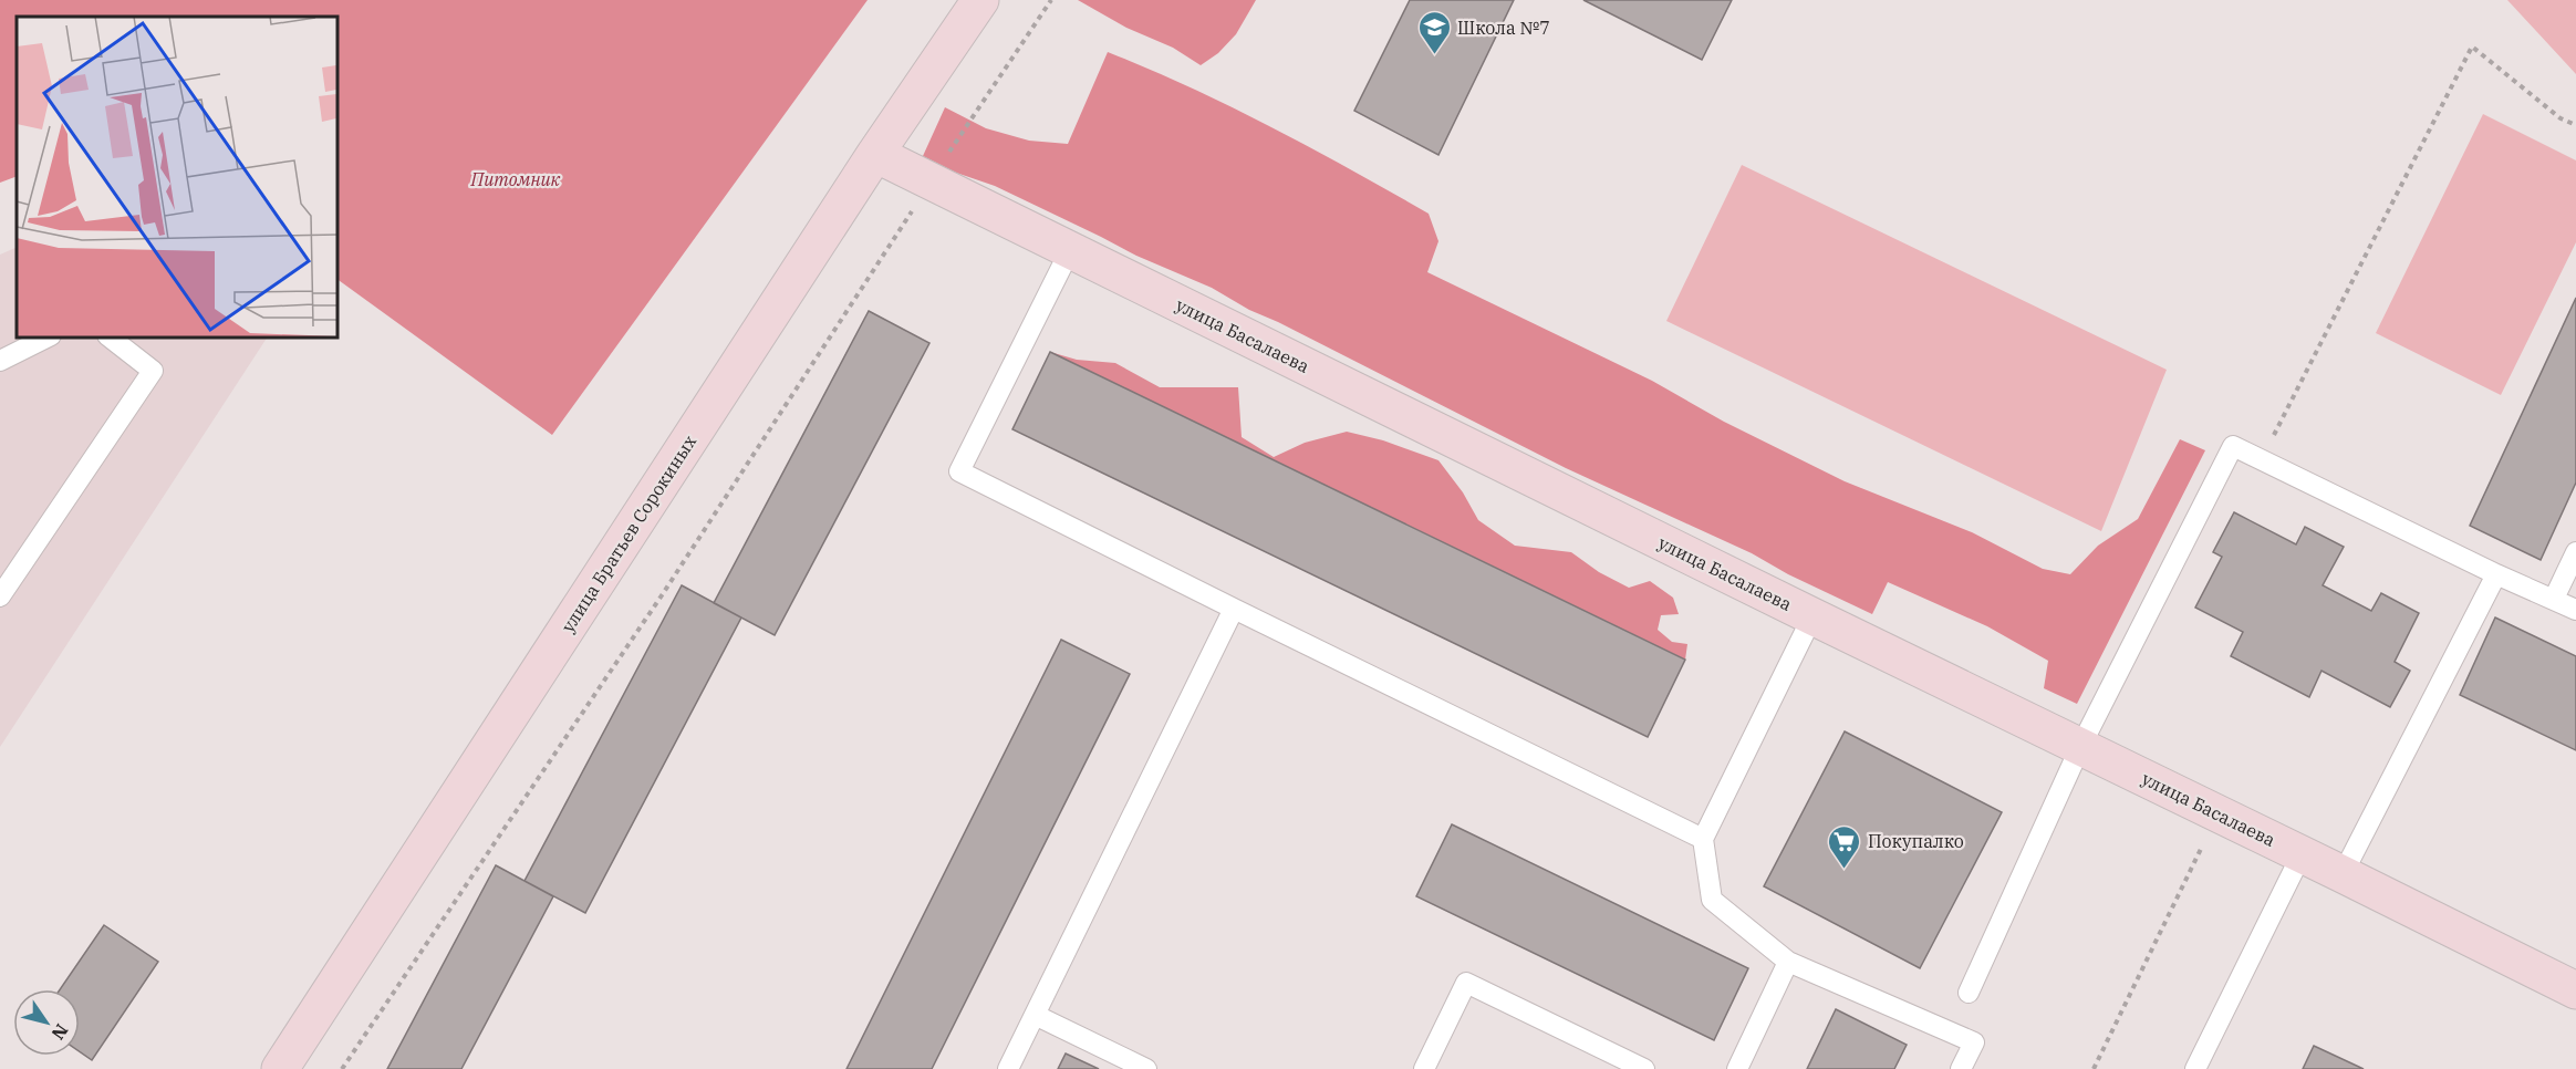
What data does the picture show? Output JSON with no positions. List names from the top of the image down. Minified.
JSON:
{"streets":{"street":["улица Басалаева","улица Братьев Сорокиных"]},"crossings":[["улица Басалаева","улица Братьев Сорокиных"]],"parks":["Питомник"],"places":{"school or university":["Школа №7"],"supermarket":["Покупалко"]},"north":"bottom right"}
